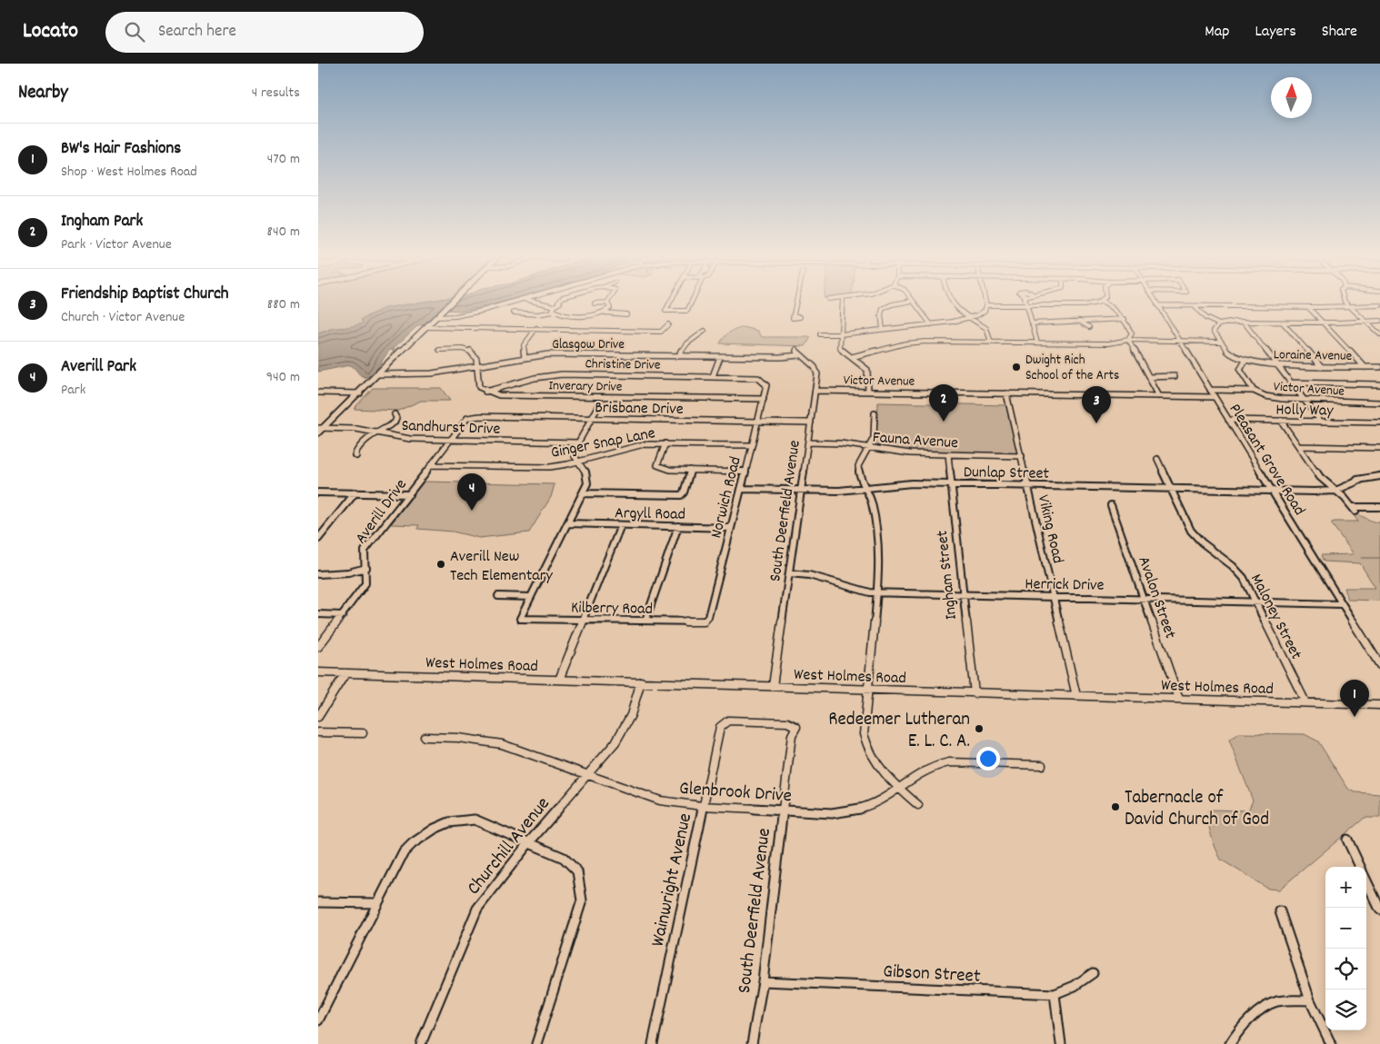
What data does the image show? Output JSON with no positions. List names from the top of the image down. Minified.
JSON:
{"streets":{"street":["Glasgow Drive","Loraine Avenue","Christine Drive","Victor Avenue","Inverary Drive","Brisbane Drive","Holly Way","Sandhurst Drive","Fauna Avenue","Ginger Snap Lane","Pleasant Grove Road","Dunlap Street","Norwich Road","Averill Drive","South Deerfield Avenue","Argyll Road","Viking Road","Ingham Street","Herrick Drive","Avalon Street","Kilberry Road","Maloney Street","West Holmes Road","Glenbrook Drive","Churchill Avenue","Wainwright Avenue","Gibson Street"]},"crossings":[["Glasgow Drive","South Deerfield Avenue"],["Christine Drive","Inverary Drive"],["Christine Drive","Norwich Road"],["Victor Avenue","Pleasant Grove Road"],["Victor Avenue","South Deerfield Avenue"],["Victor Avenue","Viking Road"],["Inverary Drive","Norwich Road"],["Brisbane Drive","Norwich Road"],["Brisbane Drive","Averill Drive"],["Brisbane Drive","South Deerfield Avenue"],["Holly Way","Pleasant Grove Road"],["Sandhurst Drive","Averill Drive"],["Fauna Avenue","South Deerfield Avenue"],["Fauna Avenue","Viking Road"],["Fauna Avenue","Ingham Street"],["Ginger Snap Lane","Norwich Road"],["Ginger Snap Lane","Averill Drive"],["Pleasant Grove Road","Dunlap Street"],["Pleasant Grove Road","Herrick Drive"],["Dunlap Street","Norwich Road"],["Dunlap Street","South Deerfield Avenue"],["Dunlap Street","Viking Road"],["Dunlap Street","Ingham Street"],["Dunlap Street","Maloney Street"],["Norwich Road","Argyll Road"],["Norwich Road","Kilberry Road"],["South Deerfield Avenue","Herrick Drive"],["South Deerfield Avenue","West Holmes Road"],["South Deerfield Avenue","Glenbrook Drive"],["South Deerfield Avenue","Wainwright Avenue"],["South Deerfield Avenue","Gibson Street"],["Viking Road","Herrick Drive"],["Viking Road","West Holmes Road"],["Ingham Street","Herrick Drive"],["Ingham Street","West Holmes Road"],["Herrick Drive","Avalon Street"],["Herrick Drive","Maloney Street"],["Avalon Street","West Holmes Road"],["Maloney Street","West Holmes Road"],["West Holmes Road","Churchill Avenue"],["Glenbrook Drive","Churchill Avenue"],["Glenbrook Drive","Wainwright Avenue"]],"places":["Dwight Rich School of the Arts","Averill New Tech Elementary","Redeemer Lutheran E. L. C. A.","Tabernacle of David Church of God"],"north":"top","page":{"header":"Locato","search":"Search here","nav":["Map","Layers","Share"],"heading":["Nearby","4 results"],"list":[{"mark":"1","name":"BW's Hair Fashions","note":"Shop · West Holmes Road","value":"470 m"},{"mark":"2","name":"Ingham Park","note":"Park · Victor Avenue","value":"840 m"},{"mark":"3","name":"Friendship Baptist Church","note":"Church · Victor Avenue","value":"880 m"},{"mark":"4","name":"Averill Park","note":"Park","value":"940 m"}],"pins":["2","3","4","1"],"map_buttons":["+","−"]}}
